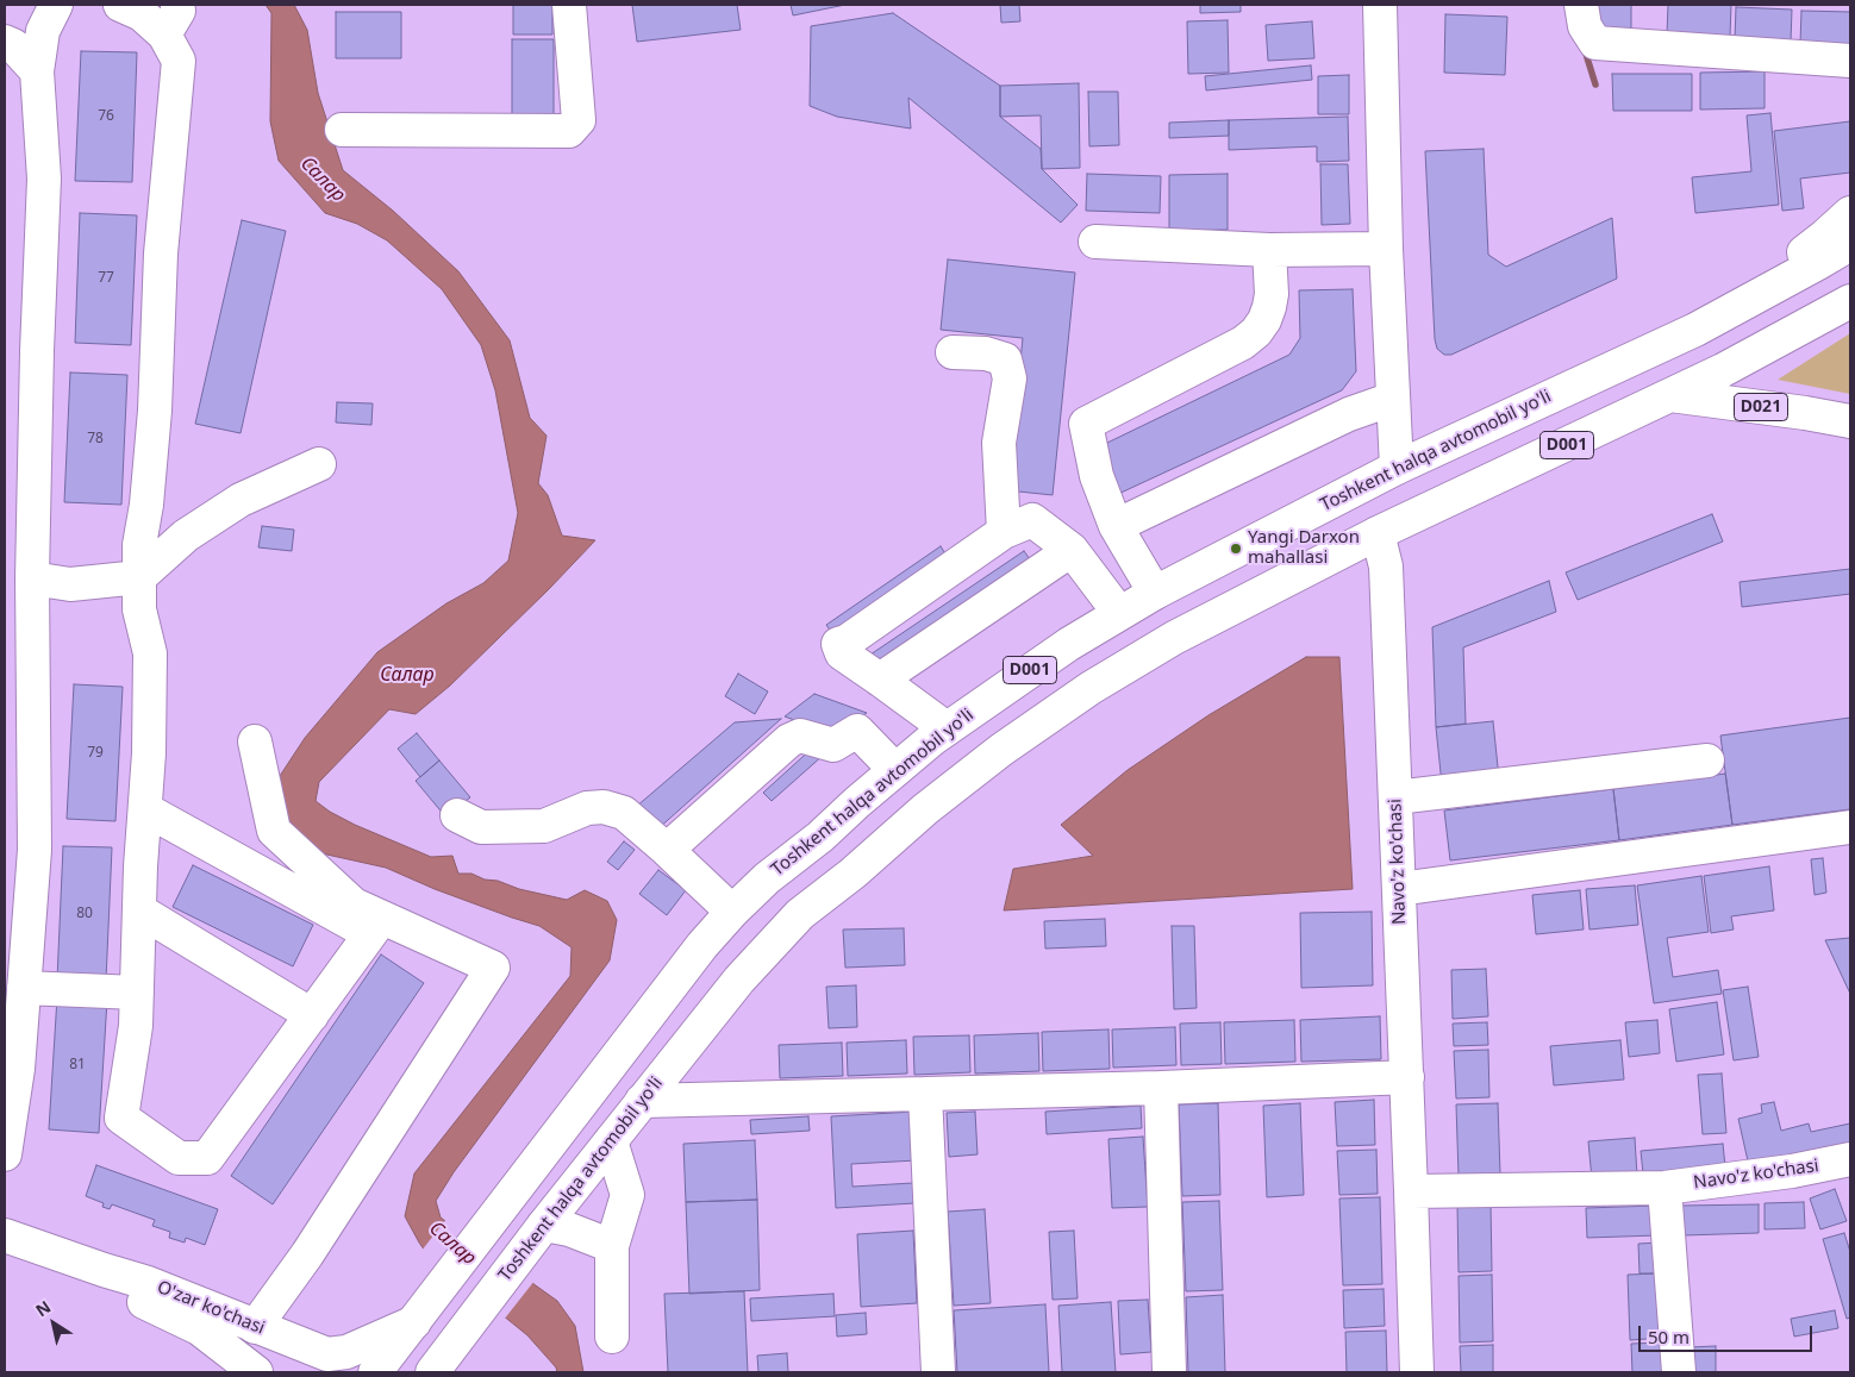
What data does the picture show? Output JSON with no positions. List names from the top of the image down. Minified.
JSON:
{"streets":{"main road":["D021","D001","Toshkent halqa avtomobil yo'li","Navo'z ko'chasi","O'zar ko'chasi"]},"crossings":[["D021","Toshkent halqa avtomobil yo'li"],["Toshkent halqa avtomobil yo'li","Navo'z ko'chasi"],["Toshkent halqa avtomobil yo'li","O'zar ko'chasi"]],"water":["Салар"],"places":["Yangi Darxon mahallasi"],"house_numbers":["76","77","78","79","80","81"],"scale_bar":"50 m","north":"top left"}
